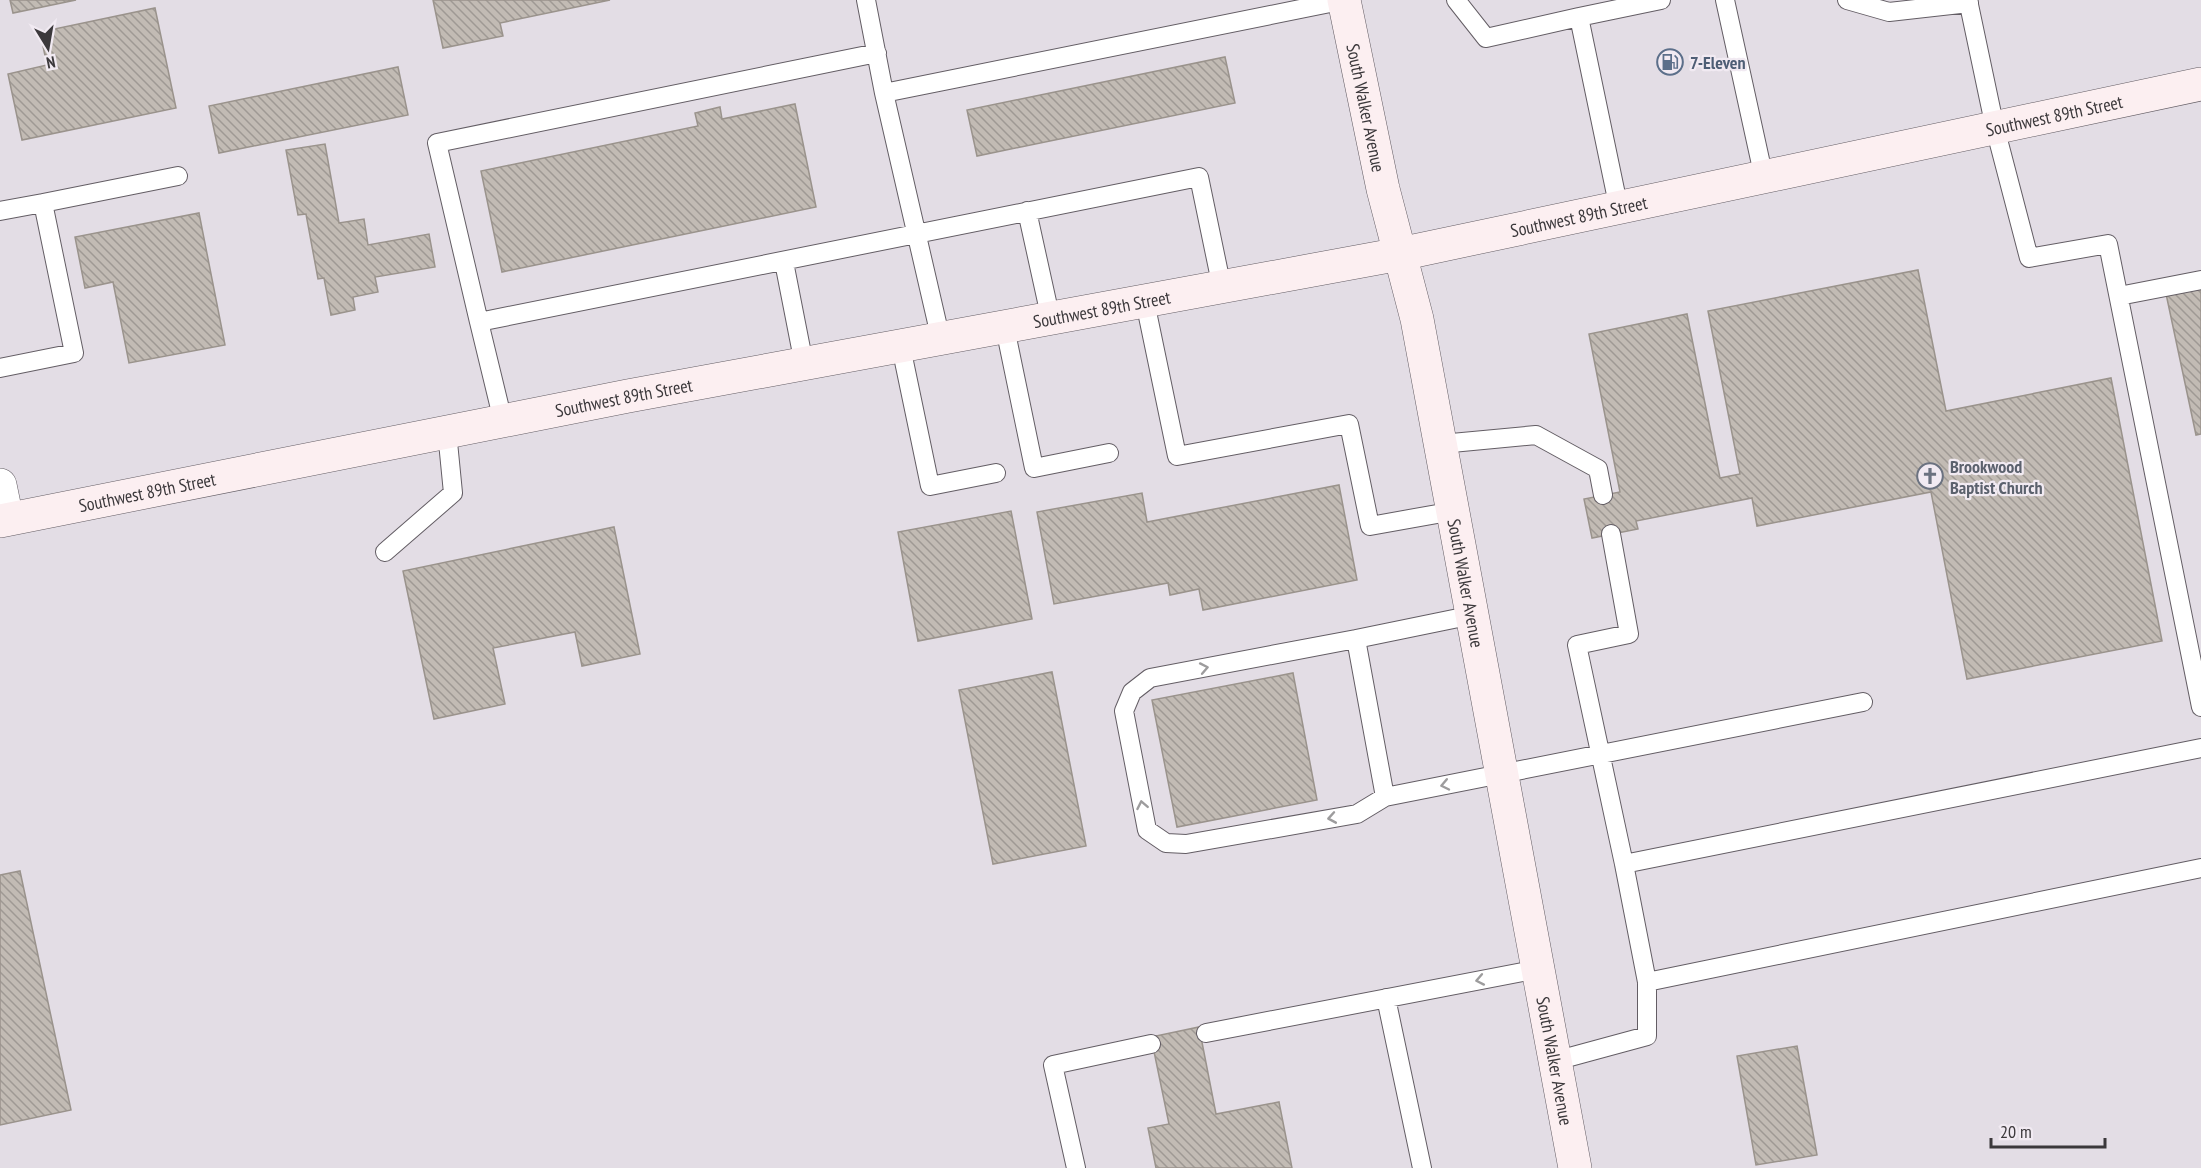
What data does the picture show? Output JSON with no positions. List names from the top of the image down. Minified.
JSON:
{"streets":{"main road":["South Walker Avenue","Southwest 89th Street"]},"crossings":[["South Walker Avenue","Southwest 89th Street"]],"places":{"fuel station":["7-Eleven"],"church":["Brookwood Baptist Church"]},"scale_bar":"20 m","north":"bottom"}
